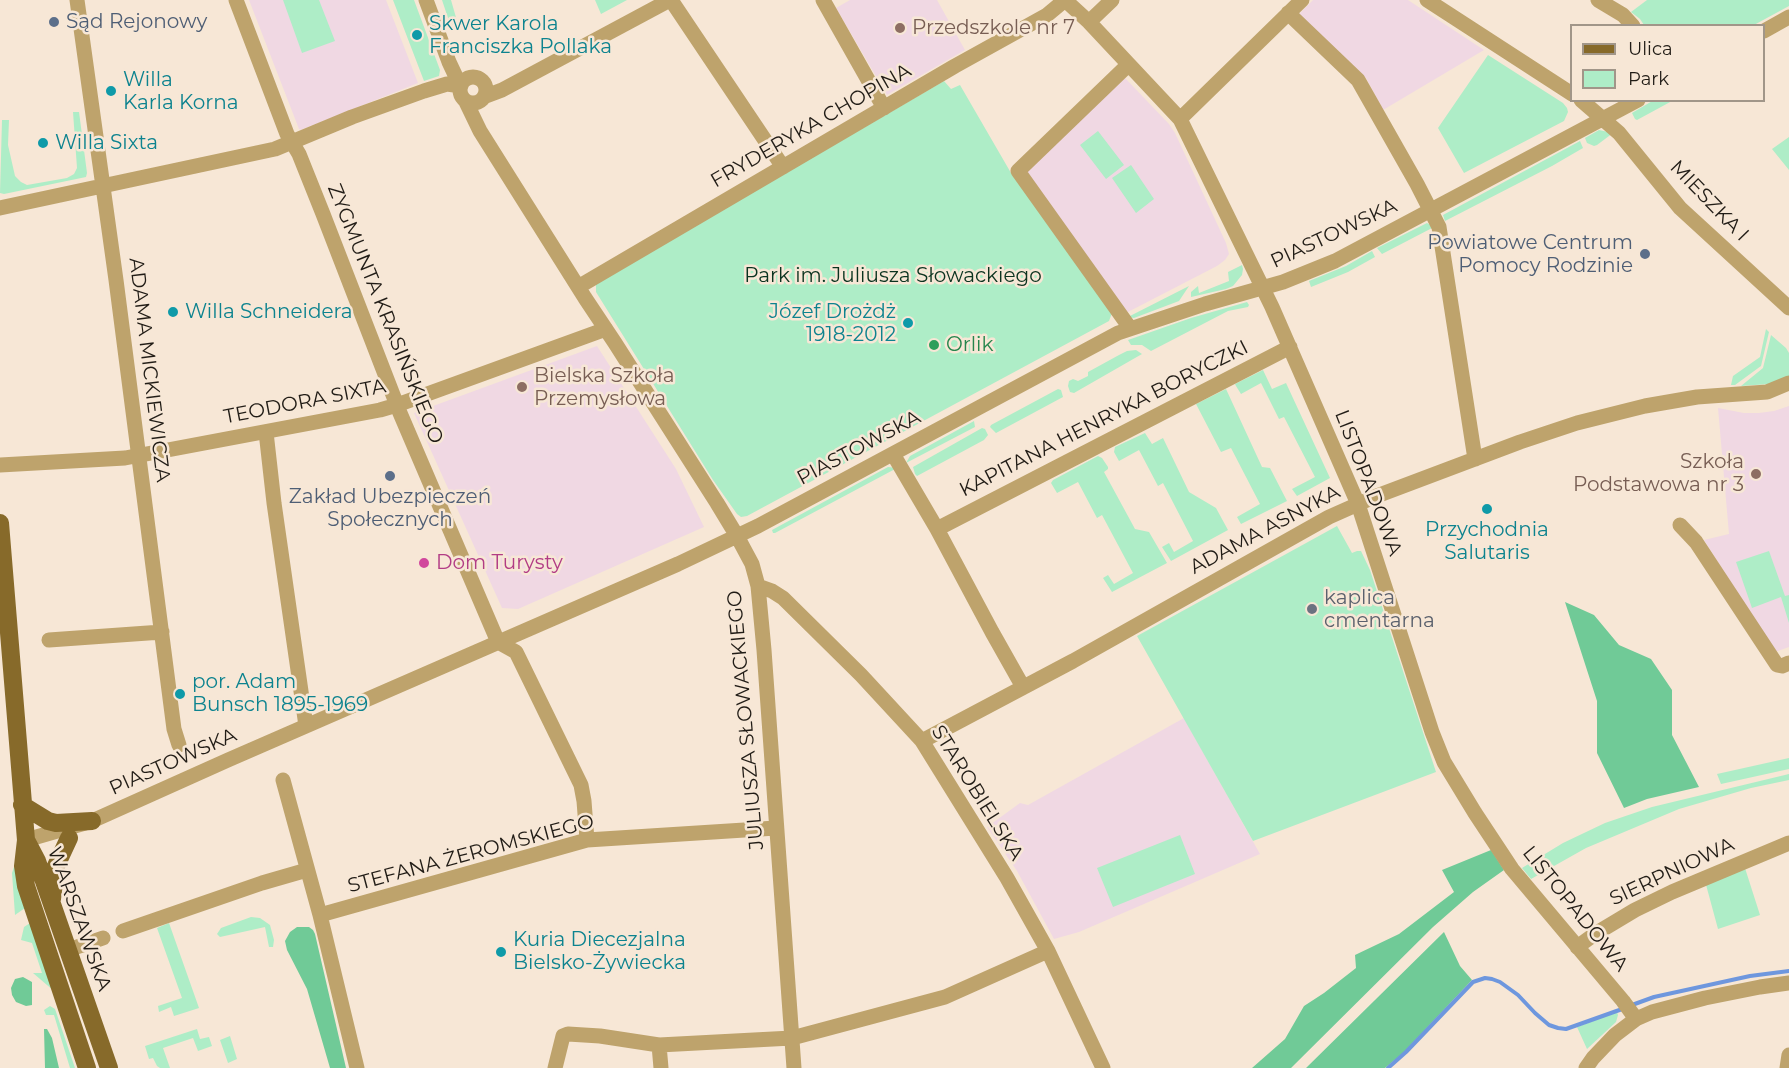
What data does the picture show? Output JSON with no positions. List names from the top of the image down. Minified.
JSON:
{"streets":{"main road":["WARSZAWSKA"],"street":["FRYDERYKA CHOPINA","MIESZKA I","PIASTOWSKA","ZYGMUNTA KRASIŃSKIEGO","ADAMA MICKIEWICZA","TEODORA SIXTA","KAPITANA HENRYKA BORYCZKI","LISTOPADOWA","ADAMA ASNYKA","JULIUSZA SŁOWACKIEGO","STAROBIELSKA","STEFANA ŻEROMSKIEGO","SIERPNIOWA"]},"crossings":[["FRYDERYKA CHOPINA","LISTOPADOWA"],["FRYDERYKA CHOPINA","JULIUSZA SŁOWACKIEGO"],["MIESZKA I","PIASTOWSKA"],["PIASTOWSKA","ZYGMUNTA KRASIŃSKIEGO"],["PIASTOWSKA","LISTOPADOWA"],["PIASTOWSKA","JULIUSZA SŁOWACKIEGO"],["PIASTOWSKA","WARSZAWSKA"],["ZYGMUNTA KRASIŃSKIEGO","TEODORA SIXTA"],["ADAMA MICKIEWICZA","TEODORA SIXTA"],["TEODORA SIXTA","JULIUSZA SŁOWACKIEGO"],["KAPITANA HENRYKA BORYCZKI","LISTOPADOWA"],["LISTOPADOWA","ADAMA ASNYKA"],["LISTOPADOWA","SIERPNIOWA"],["ADAMA ASNYKA","STAROBIELSKA"],["JULIUSZA SŁOWACKIEGO","STAROBIELSKA"],["JULIUSZA SŁOWACKIEGO","STEFANA ŻEROMSKIEGO"]],"parks":["Park im. Juliusza Słowackiego"],"places":["Sąd Rejonowy","Przedszkole nr 7","Skwer Karola Franciszka Pollaka","Willa Karla Korna","Willa Sixta","Powiatowe Centrum Pomocy Rodzinie","Willa Schneidera","Józef Drożdż 1918-2012","Orlik","Bielska Szkoła Przemysłowa","Szkoła Podstawowa nr 3","Zakład Ubezpieczeń Społecznych","Przychodnia Salutaris","Dom Turysty","kaplica cmentarna","por. Adam Bunsch 1895-1969","Kuria Diecezjalna Bielsko-Żywiecka"],"legend":["Ulica","Park"]}
